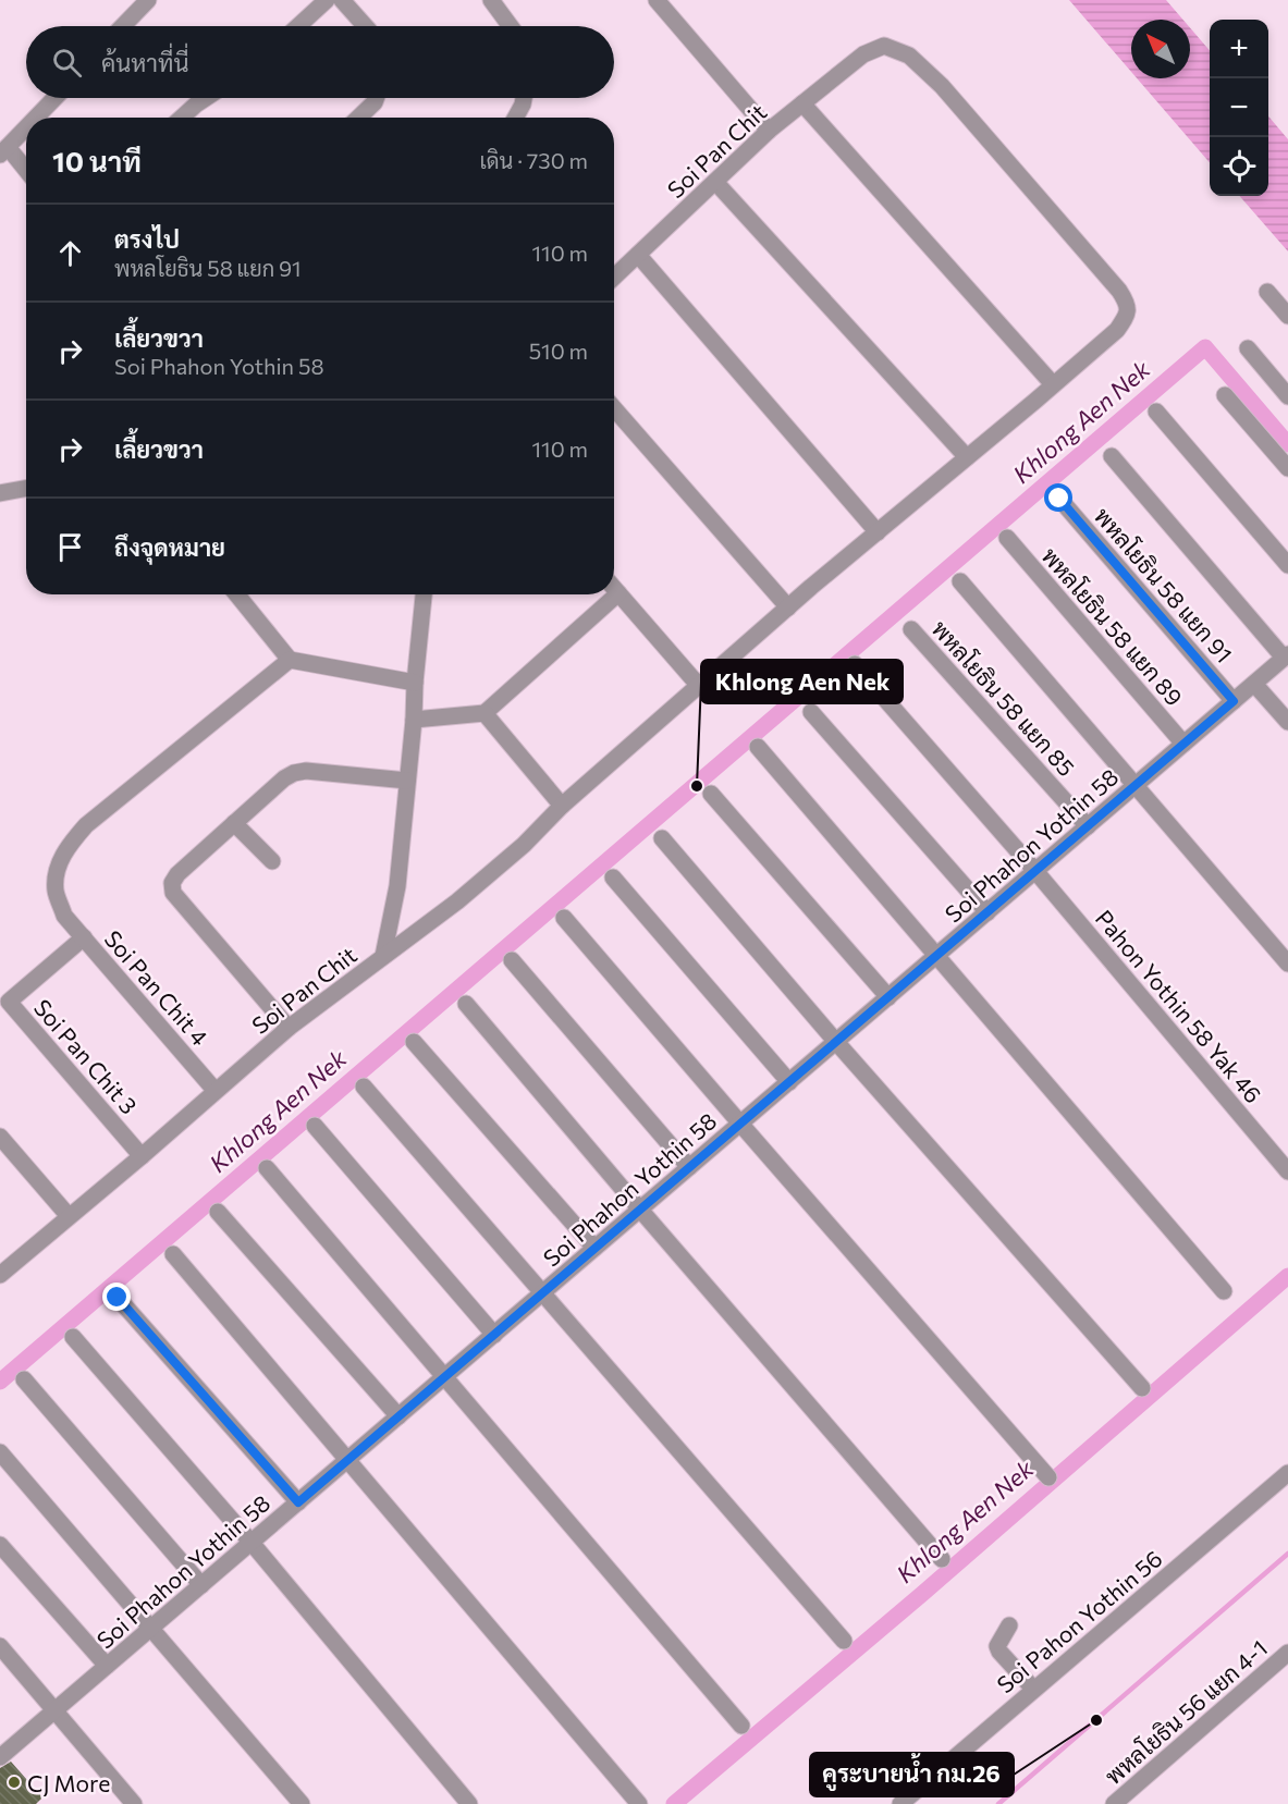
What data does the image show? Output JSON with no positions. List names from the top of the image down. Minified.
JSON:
{"streets":{"street":["Soi Pan Chit","พหลโยธิน 58 แยก 91","พหลโยธิน 58 แยก 89","พหลโยธิน 58 แยก 85","Soi Phahon Yothin 58","Soi Pan Chit 4","Pahon Yothin 58 Yak 46","Soi Pan Chit 3","Soi Pahon Yothin 56","พหลโยธิน 56 แยก 4-1"]},"crossings":[["Soi Pan Chit","Soi Pan Chit 4"],["Soi Pan Chit","Soi Pan Chit 3"],["พหลโยธิน 58 แยก 91","Soi Phahon Yothin 58"],["พหลโยธิน 58 แยก 89","Soi Phahon Yothin 58"],["พหลโยธิน 58 แยก 85","Soi Phahon Yothin 58"],["Soi Phahon Yothin 58","Pahon Yothin 58 Yak 46"],["Soi Pan Chit 4","Soi Pan Chit 3"]],"water":["Khlong Aen Nek"],"places":["Khlong Aen Nek","คูระบายน้ำ กม.26","CJ More"],"north":"top left","page":{"map_buttons":["+","−"],"search":"ค้นหาที่นี่","heading":["10 นาที","เดิน · 730 m"],"list":[["ตรงไป","พหลโยธิน 58 แยก 91","110 m"],["เลี้ยวขวา","Soi Phahon Yothin 58","510 m"],["เลี้ยวขวา","110 m"],"ถึงจุดหมาย"]}}
